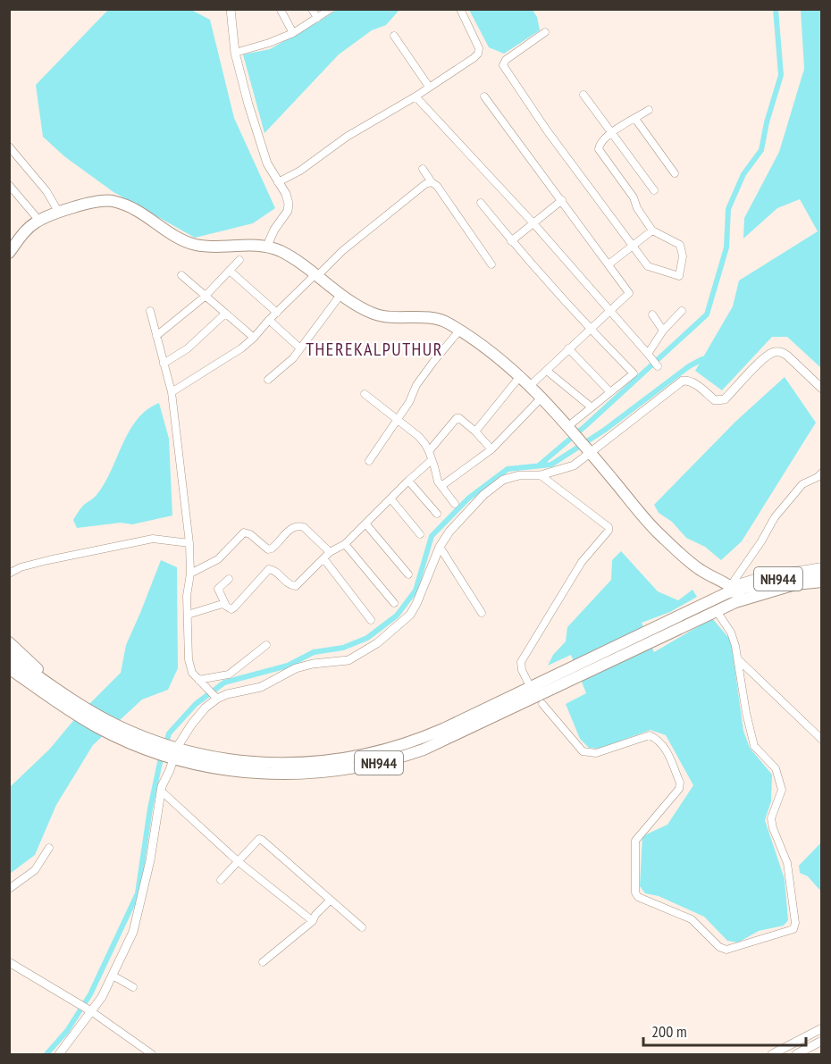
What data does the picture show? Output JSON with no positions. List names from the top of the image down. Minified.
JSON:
{"streets":{"main road":["NH944"]},"districts":["THEREKALPUTHUR"],"scale_bar":"200 m"}
